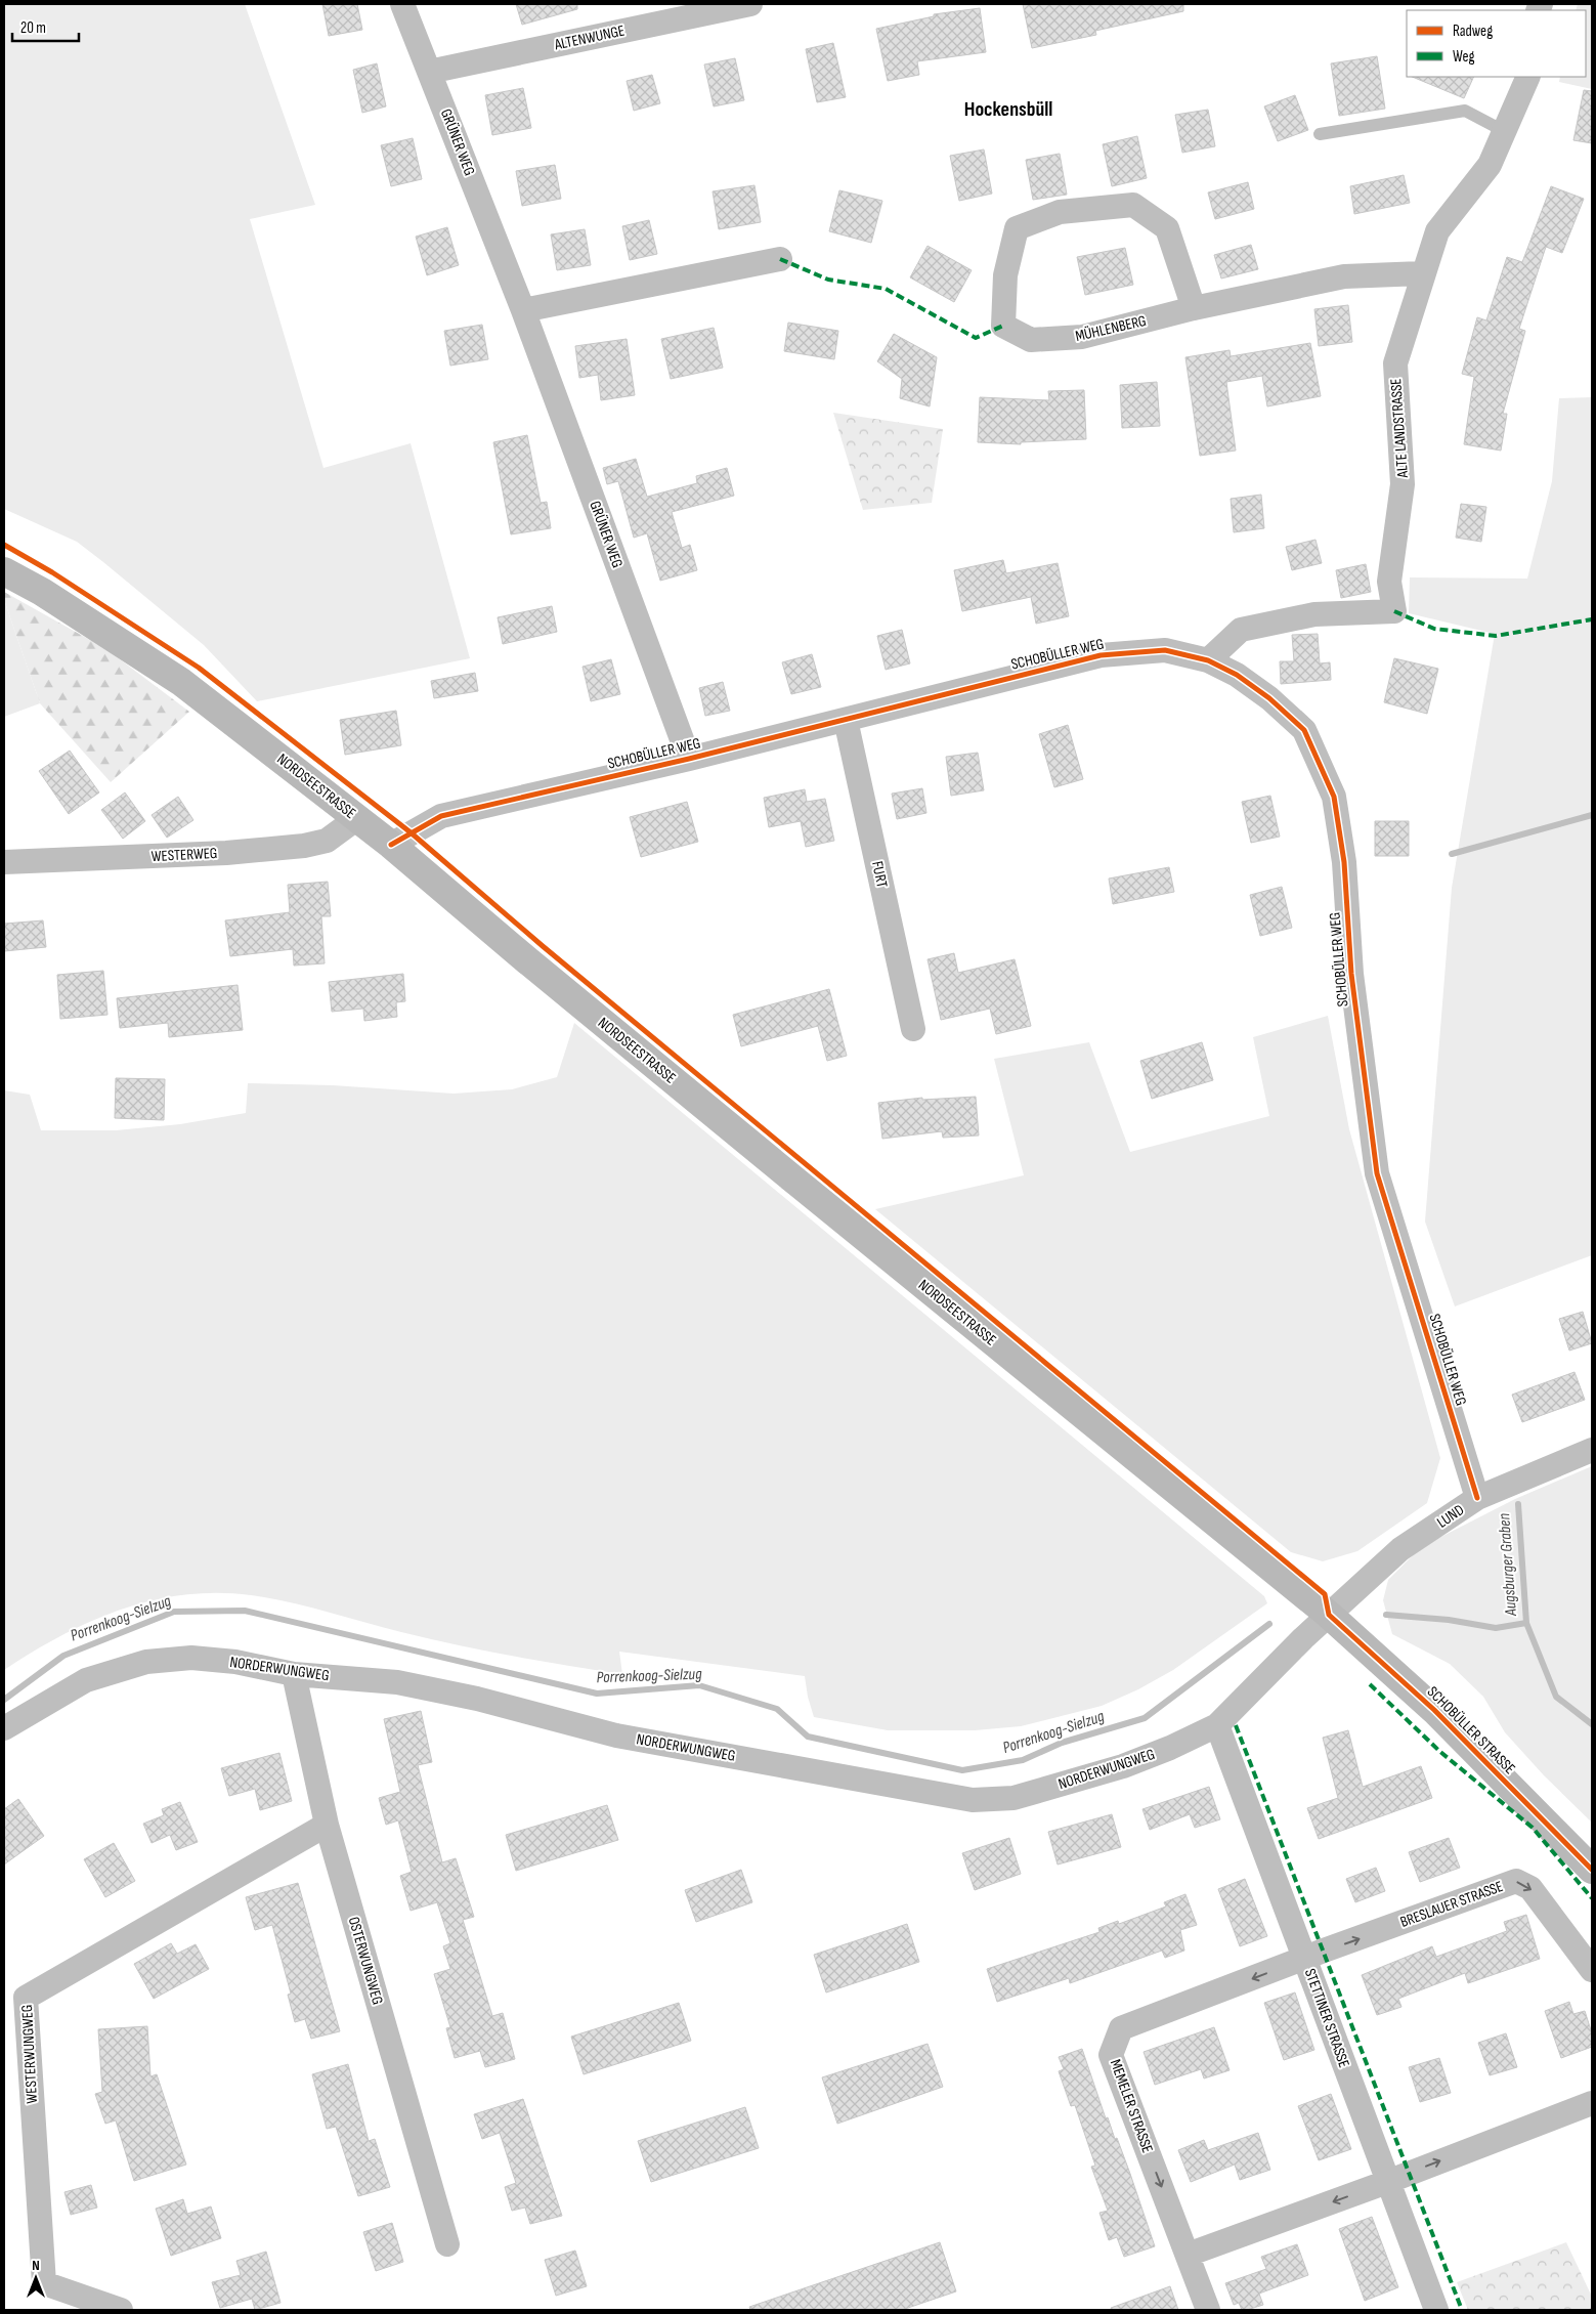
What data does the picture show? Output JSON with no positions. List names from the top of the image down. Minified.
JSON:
{"streets":{"main road":["NORDSEESTRASSE","SCHOBÜLLER STRASSE"],"street":["ALTENWUNGE","GRÜNER WEG","MÜHLENBERG","ALTE LANDSTRASSE","SCHOBÜLLER WEG","WESTERWEG","FURT","LUND","NORDERWUNGWEG","BRESLAUER STRASSE","OSTERWUNGWEG","STETTINER STRASSE","WESTERWUNGWEG","MEMELER STRASSE"]},"crossings":[["ALTENWUNGE","GRÜNER WEG"],["GRÜNER WEG","SCHOBÜLLER WEG"],["MÜHLENBERG","ALTE LANDSTRASSE"],["ALTE LANDSTRASSE","SCHOBÜLLER WEG"],["SCHOBÜLLER WEG","NORDSEESTRASSE"],["SCHOBÜLLER WEG","FURT"],["SCHOBÜLLER WEG","LUND"],["NORDSEESTRASSE","WESTERWEG"],["NORDSEESTRASSE","SCHOBÜLLER STRASSE"],["LUND","NORDERWUNGWEG"],["LUND","SCHOBÜLLER STRASSE"],["NORDERWUNGWEG","SCHOBÜLLER STRASSE"],["NORDERWUNGWEG","OSTERWUNGWEG"],["NORDERWUNGWEG","STETTINER STRASSE"],["BRESLAUER STRASSE","STETTINER STRASSE"],["BRESLAUER STRASSE","MEMELER STRASSE"],["OSTERWUNGWEG","WESTERWUNGWEG"],["STETTINER STRASSE","MEMELER STRASSE"]],"one_way":["BRESLAUER STRASSE"],"districts":["Hockensbüll"],"water":["Augsburger Graben","Porrenkoog-Sielzug"],"legend":["Radweg","Weg"],"scale_bar":"20 m","north":"top"}
